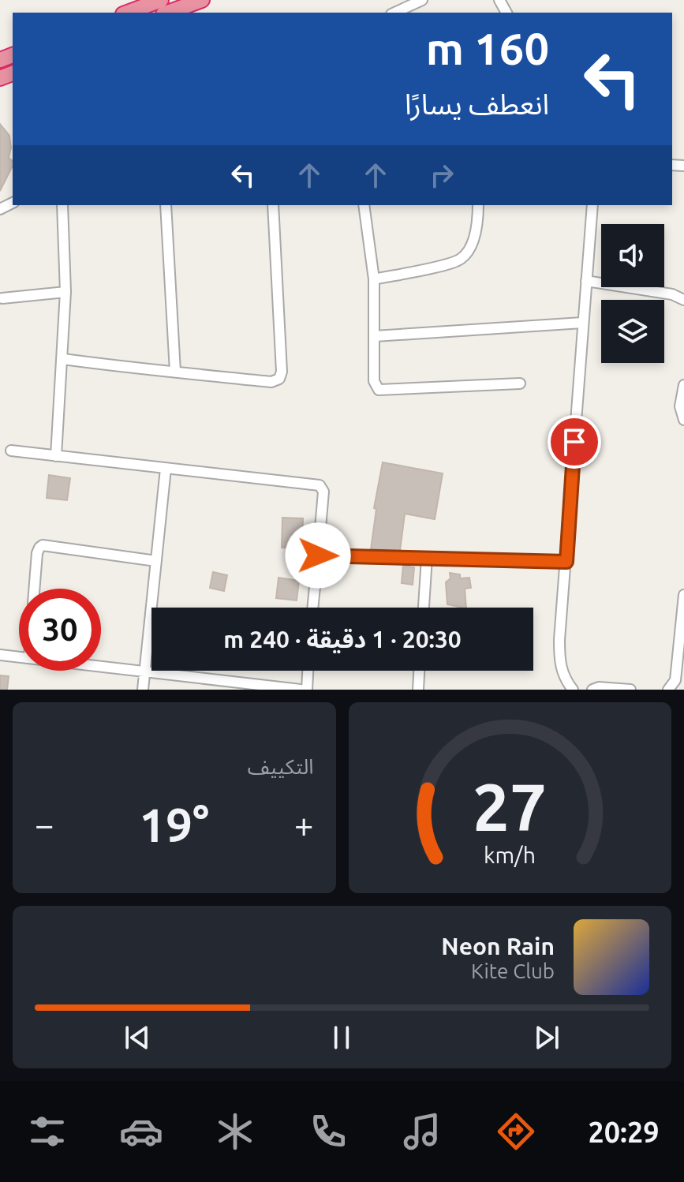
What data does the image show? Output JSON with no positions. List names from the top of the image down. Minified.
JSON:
{"page":{"turn":["160 m","انعطف يسارًا"],"limit":"30","trip":"20:30 · 1 دقيقة · 240 m","tile":"التكييف","heat":["−","19°","+"],"song":["Neon Rain","Kite Club"],"tabs":"20:29","gauge":["27","km/h"]}}
